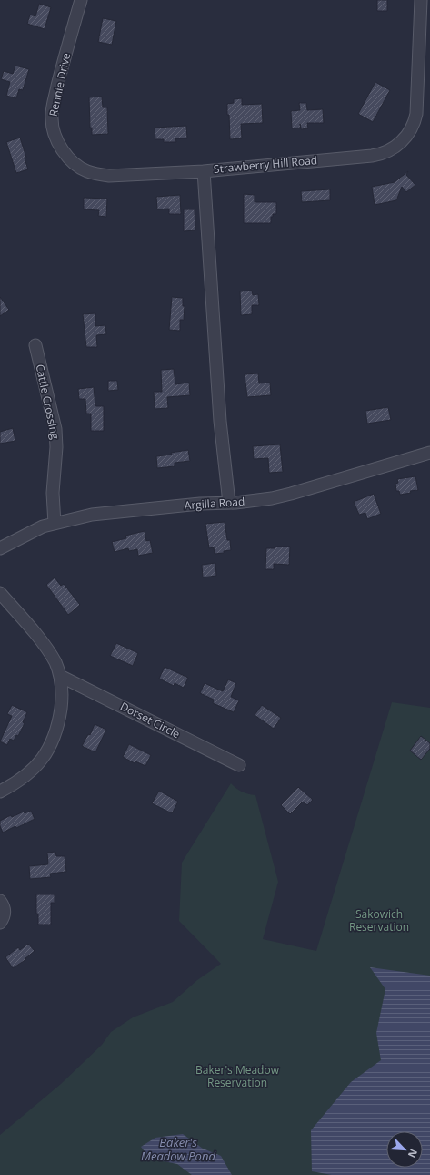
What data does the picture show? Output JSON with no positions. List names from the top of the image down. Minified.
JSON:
{"streets":{"street":["Rennie Drive","Strawberry Hill Road","Cattle Crossing","Argilla Road","Dorset Circle"]},"crossings":[["Rennie Drive","Strawberry Hill Road"],["Strawberry Hill Road","Argilla Road"],["Cattle Crossing","Argilla Road"]],"water":["Baker's Meadow Pond"],"parks":["Sakowich Reservation","Baker's Meadow Reservation"],"north":"bottom right"}
